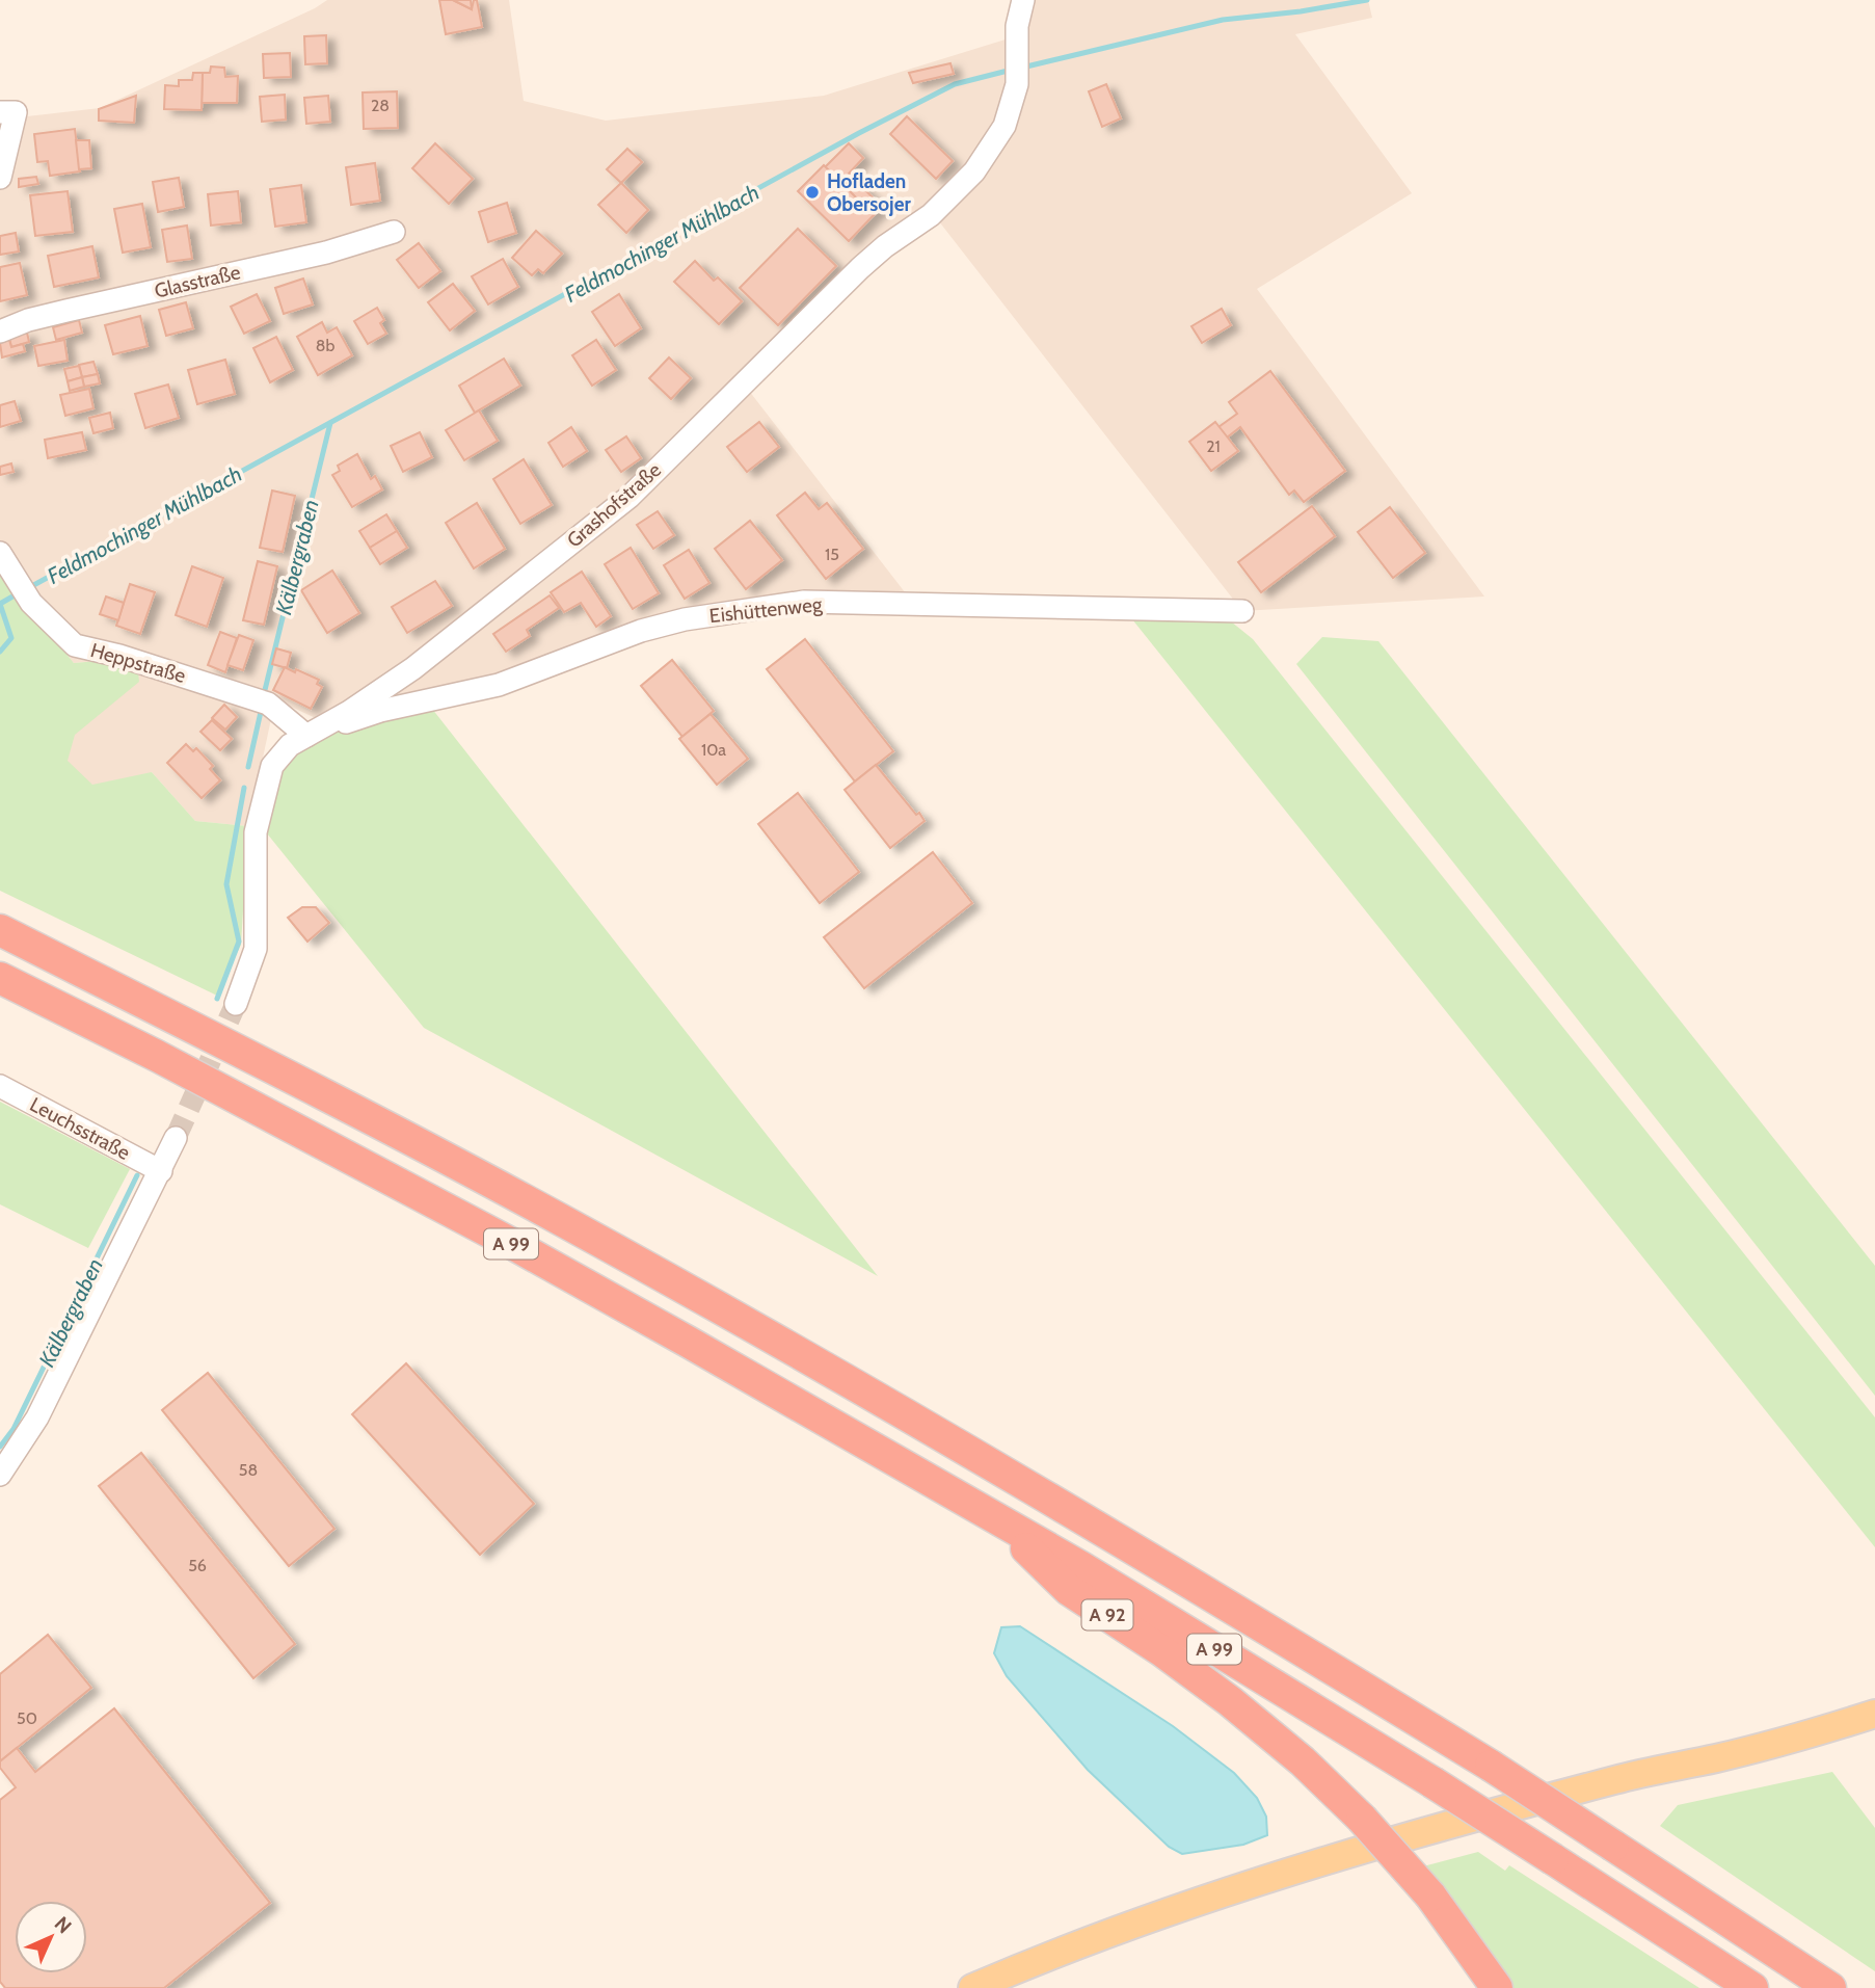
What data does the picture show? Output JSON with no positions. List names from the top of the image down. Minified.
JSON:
{"streets":{"highway":["A 99","A 92"],"street":["Glasstraße","Grashofstraße","Eishüttenweg","Heppstraße","Leuchsstraße"]},"crossings":[["Grashofstraße","Eishüttenweg"],["Grashofstraße","Heppstraße"],["Eishüttenweg","Heppstraße"],["A 99","A 92"]],"water":["Feldmochinger Mühlbach","Kälbergraben"],"places":["Hofladen Obersojer"],"house_numbers":["28","8b","21","15","10a","58","56","50"],"north":"top right"}
